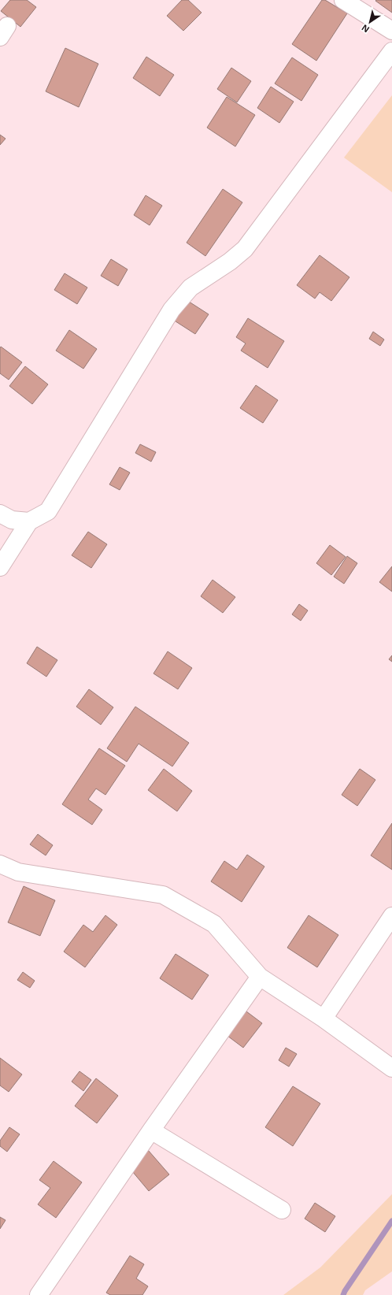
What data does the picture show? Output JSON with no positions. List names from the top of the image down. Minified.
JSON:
{"north":"bottom left"}
